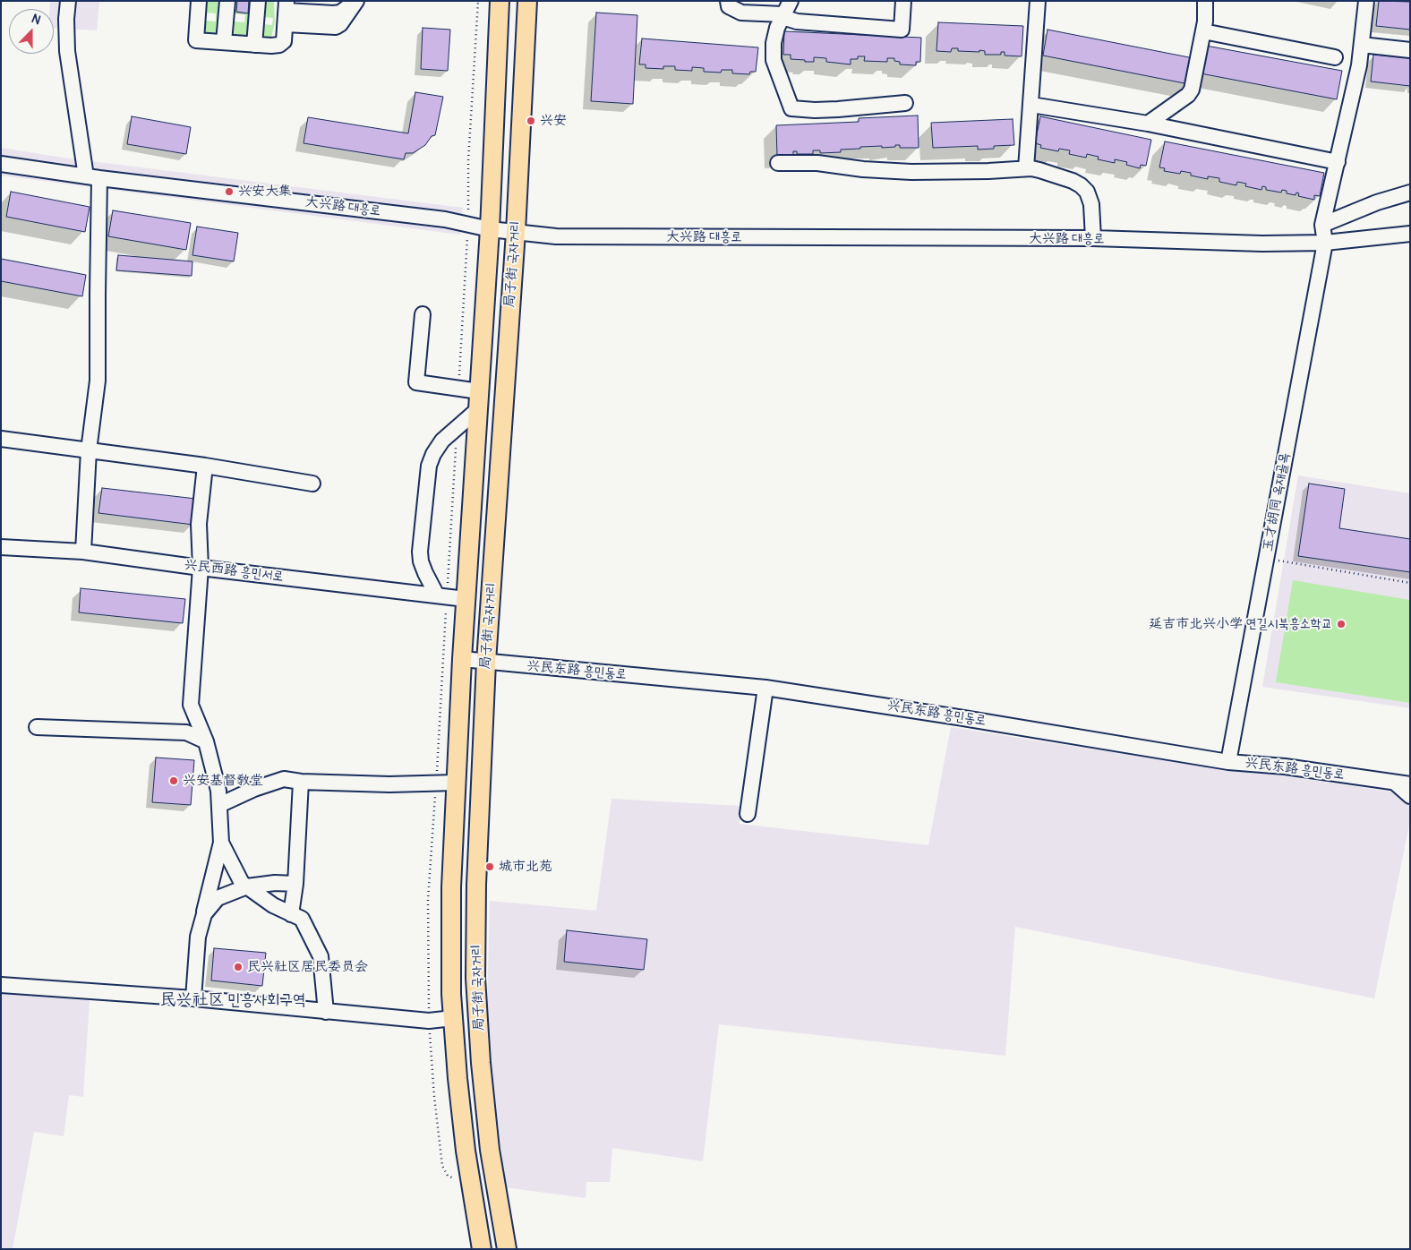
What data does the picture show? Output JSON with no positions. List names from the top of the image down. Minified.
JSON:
{"streets":{"main road":["局子街 국자거리"],"street":["大兴路 대흥로","玉才胡同 옥재골목","兴民西路 흥민서로","兴民东路 흥민동로"]},"crossings":[["大兴路 대흥로","局子街 국자거리"],["大兴路 대흥로","玉才胡同 옥재골목"],["局子街 국자거리","兴民西路 흥민서로"],["局子街 국자거리","兴民东路 흥민동로"],["玉才胡同 옥재골목","兴民东路 흥민동로"]],"districts":["民兴社区 민흥사회구역"],"places":["兴安","兴安大集","延吉市北兴小学 연길시북흥소학교","兴安基督教堂","城市北苑","民兴社区居民委员会"],"north":"top"}
